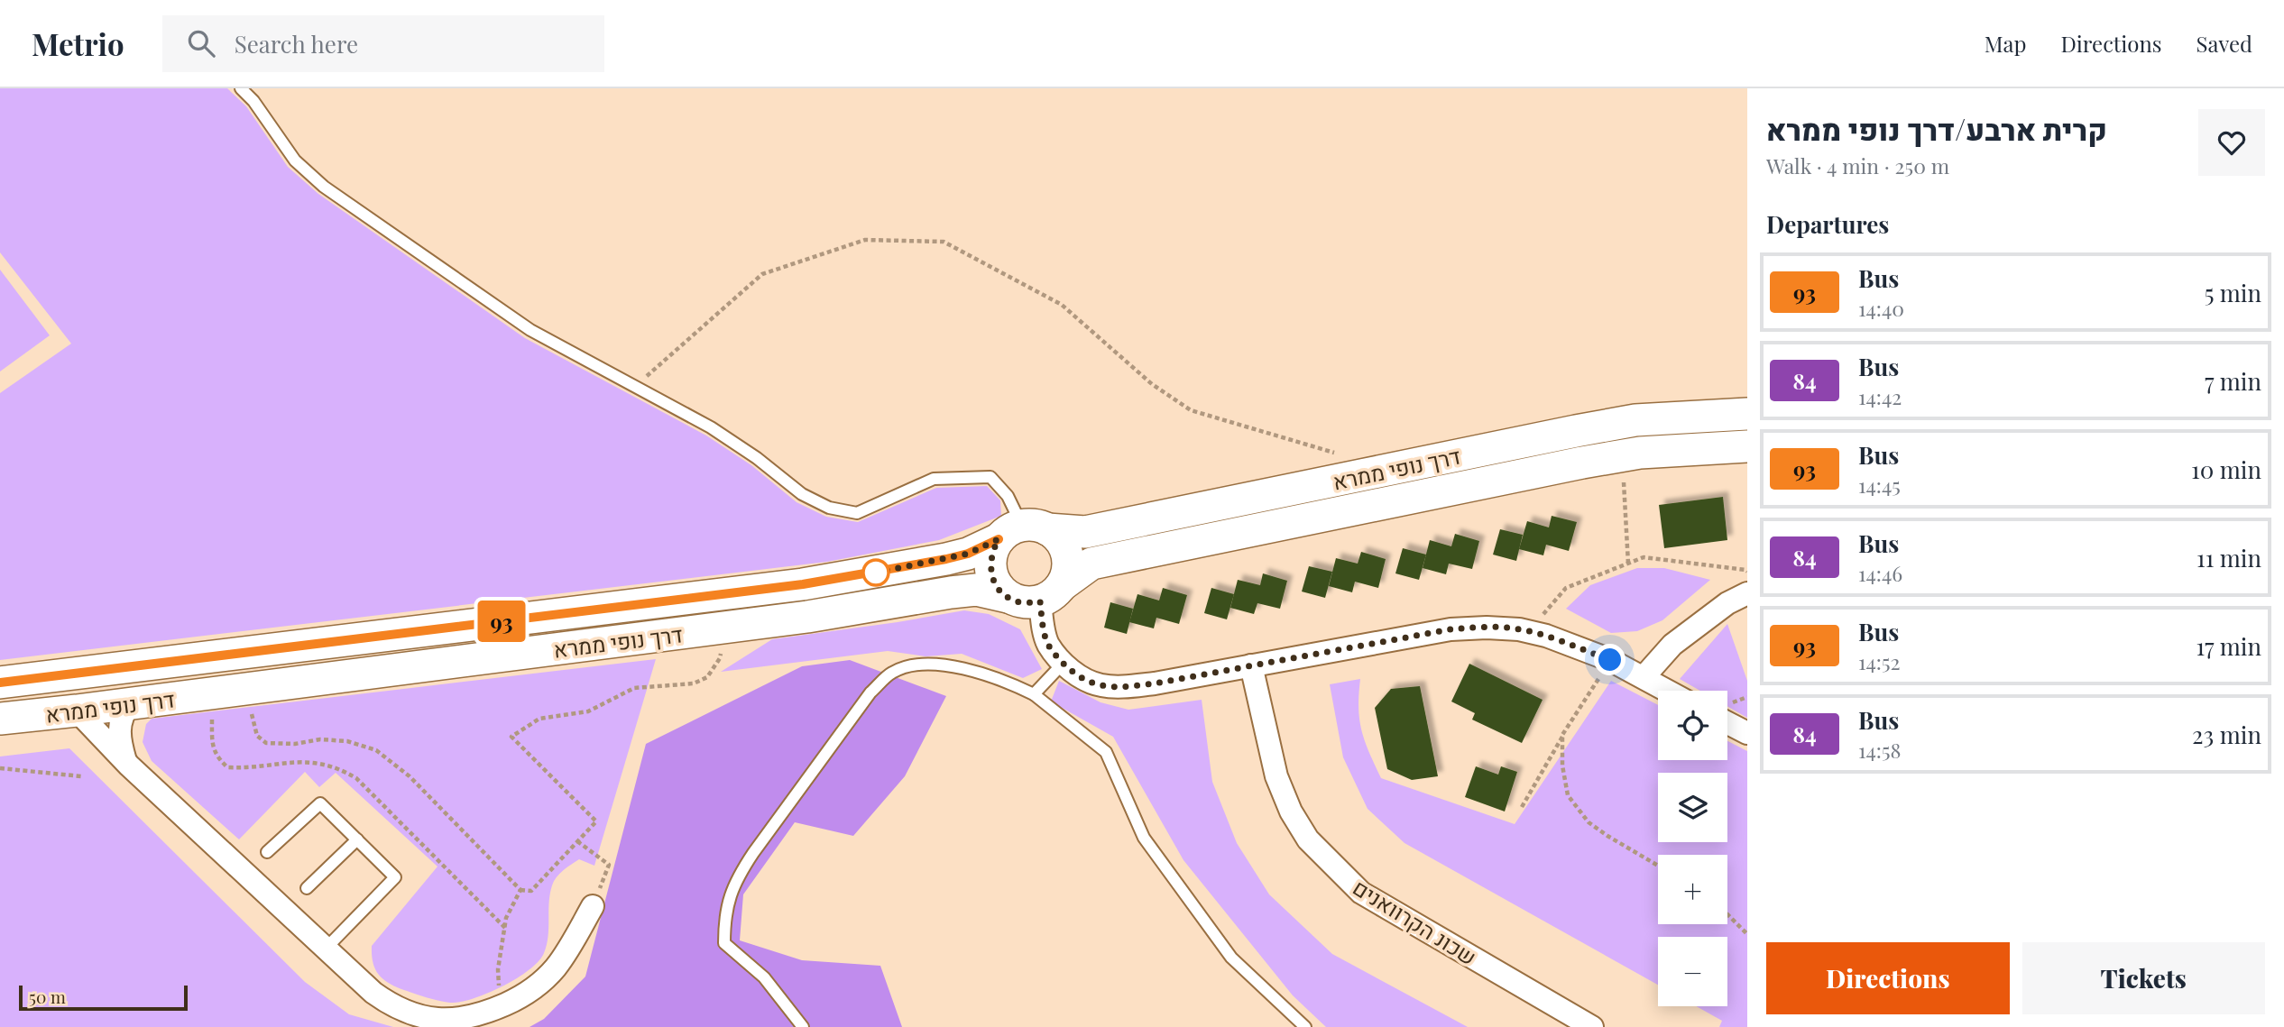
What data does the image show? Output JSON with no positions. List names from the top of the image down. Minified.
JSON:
{"streets":{"main road":["דרך נופי ממרא"],"street":["שכונ הקרוואנים"]},"lines":["bus line 93"],"scale_bar":"50 m","page":{"header":"Metrio","search":"Search here","nav":["Map","Directions","Saved"],"on_map":"93","heading":[["קרית ארבע/דרך נופי ממרא","Walk · 4 min · 250 m"],"Departures"],"list":[{"mark":"93","name":"Bus","note":"14:40","value":"5 min"},{"mark":"84","name":"Bus","note":"14:42","value":"7 min"},{"mark":"93","name":"Bus","note":"14:45","value":"10 min"},{"mark":"84","name":"Bus","note":"14:46","value":"11 min"},{"mark":"93","name":"Bus","note":"14:52","value":"17 min"},{"mark":"84","name":"Bus","note":"14:58","value":"23 min"}],"map_buttons":["+","−"],"buttons":["Directions","Tickets"],"scale":"50 m"}}
